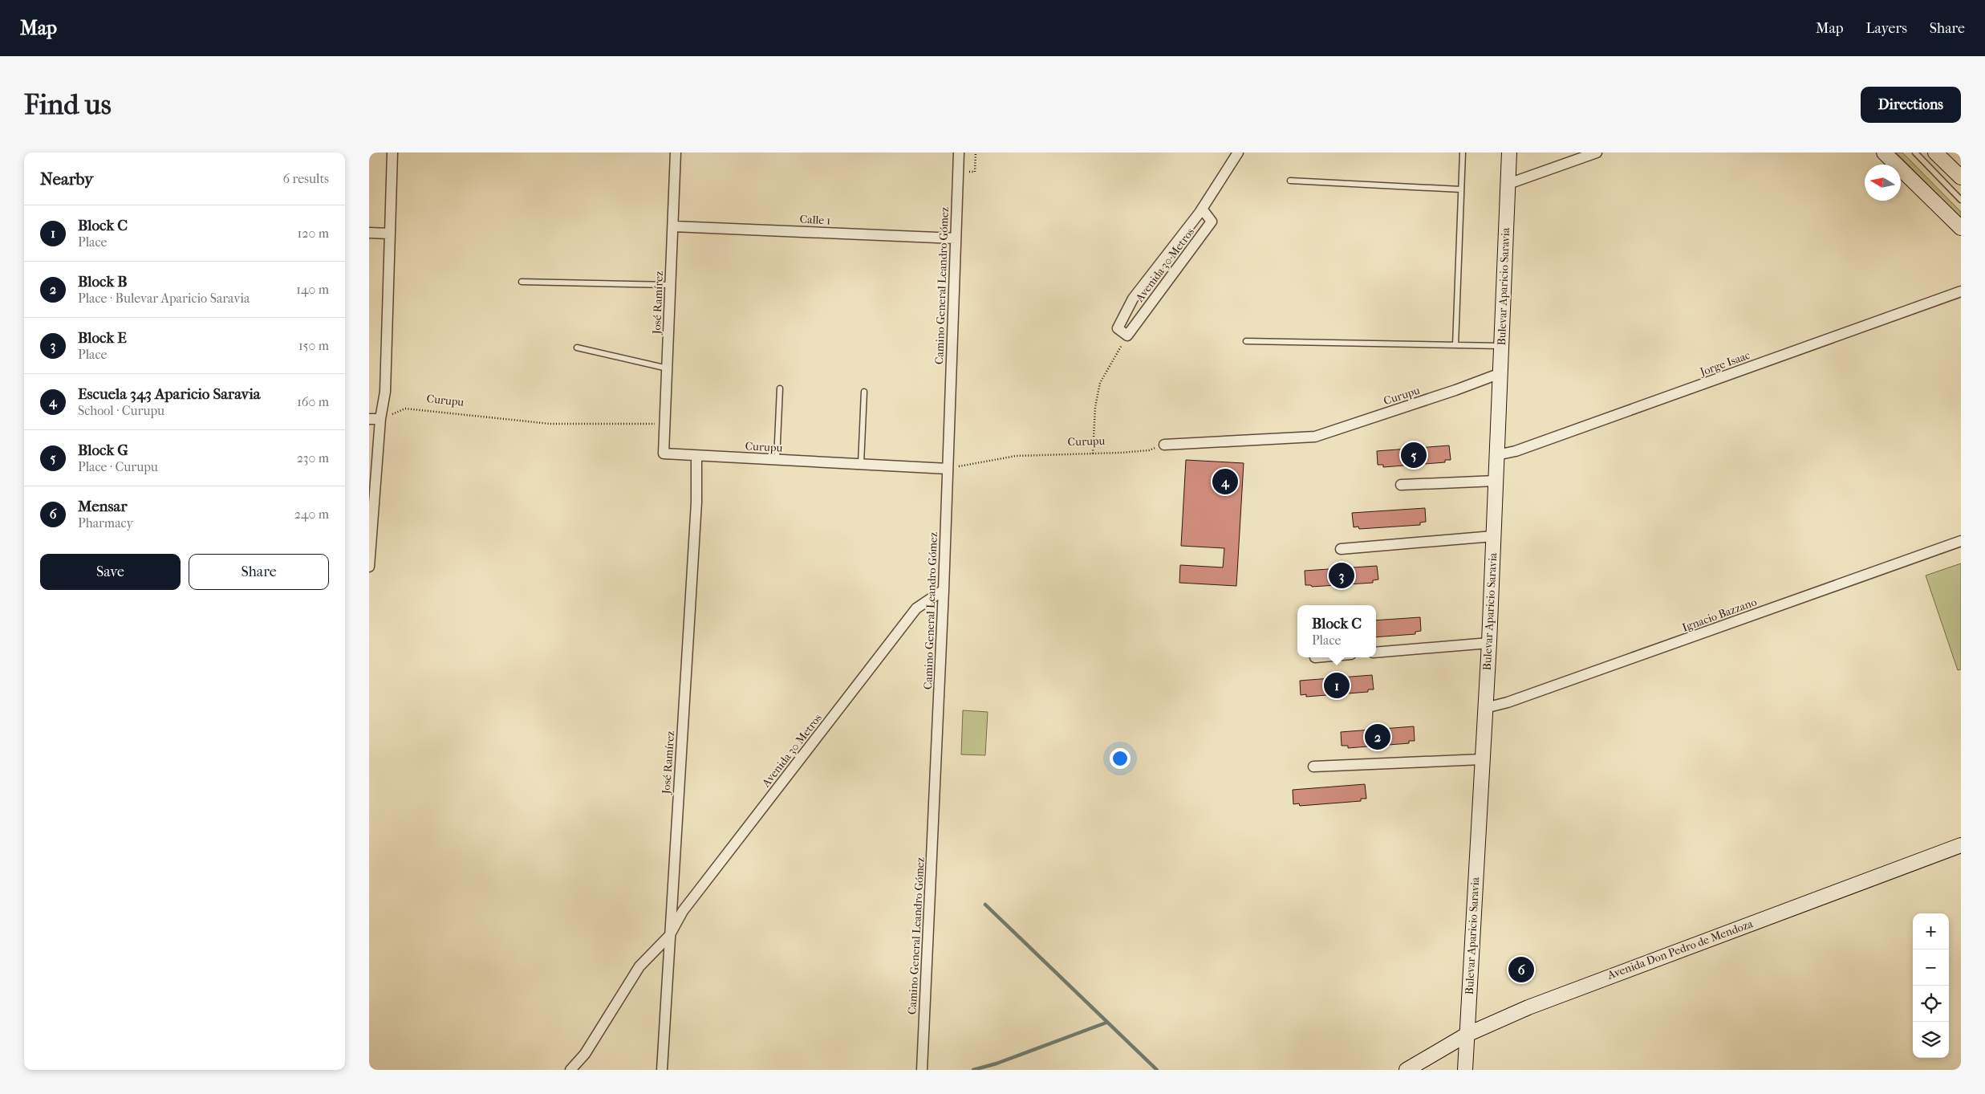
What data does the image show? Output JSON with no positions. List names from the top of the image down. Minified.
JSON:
{"streets":{"street":["Calle 1","Avenida 30 Metros","Camino General Leandro Gómez","Bulevar Aparicio Saravia","José Ramírez","Jorge Isaac","Curupu","Ignacio Bazzano","Avenida Don Pedro de Mendoza"]},"crossings":[["Calle 1","Camino General Leandro Gómez"],["Calle 1","José Ramírez"],["Avenida 30 Metros","Camino General Leandro Gómez"],["Avenida 30 Metros","José Ramírez"],["Camino General Leandro Gómez","Curupu"],["Bulevar Aparicio Saravia","Jorge Isaac"],["Bulevar Aparicio Saravia","Curupu"],["Bulevar Aparicio Saravia","Ignacio Bazzano"],["Bulevar Aparicio Saravia","Avenida Don Pedro de Mendoza"],["José Ramírez","Curupu"]],"north":"left","page":{"header":"Map","nav":["Map","Layers","Share"],"buttons":["Directions",["Save","Share"]],"title":"Find us","heading":["Nearby","6 results"],"list":[{"mark":"1","name":"Block C","note":"Place","value":"120 m"},{"mark":"2","name":"Block B","note":"Place · Bulevar Aparicio Saravia","value":"140 m"},{"mark":"3","name":"Block E","note":"Place","value":"150 m"},{"mark":"4","name":"Escuela 343 Aparicio Saravia","note":"School · Curupu","value":"160 m"},{"mark":"5","name":"Block G","note":"Place · Curupu","value":"230 m"},{"mark":"6","name":"Mensar","note":"Pharmacy","value":"240 m"}],"pins":["5","4","3","1","2","6"],"popup":["Block C","Place"],"map_buttons":["+","−"]}}
